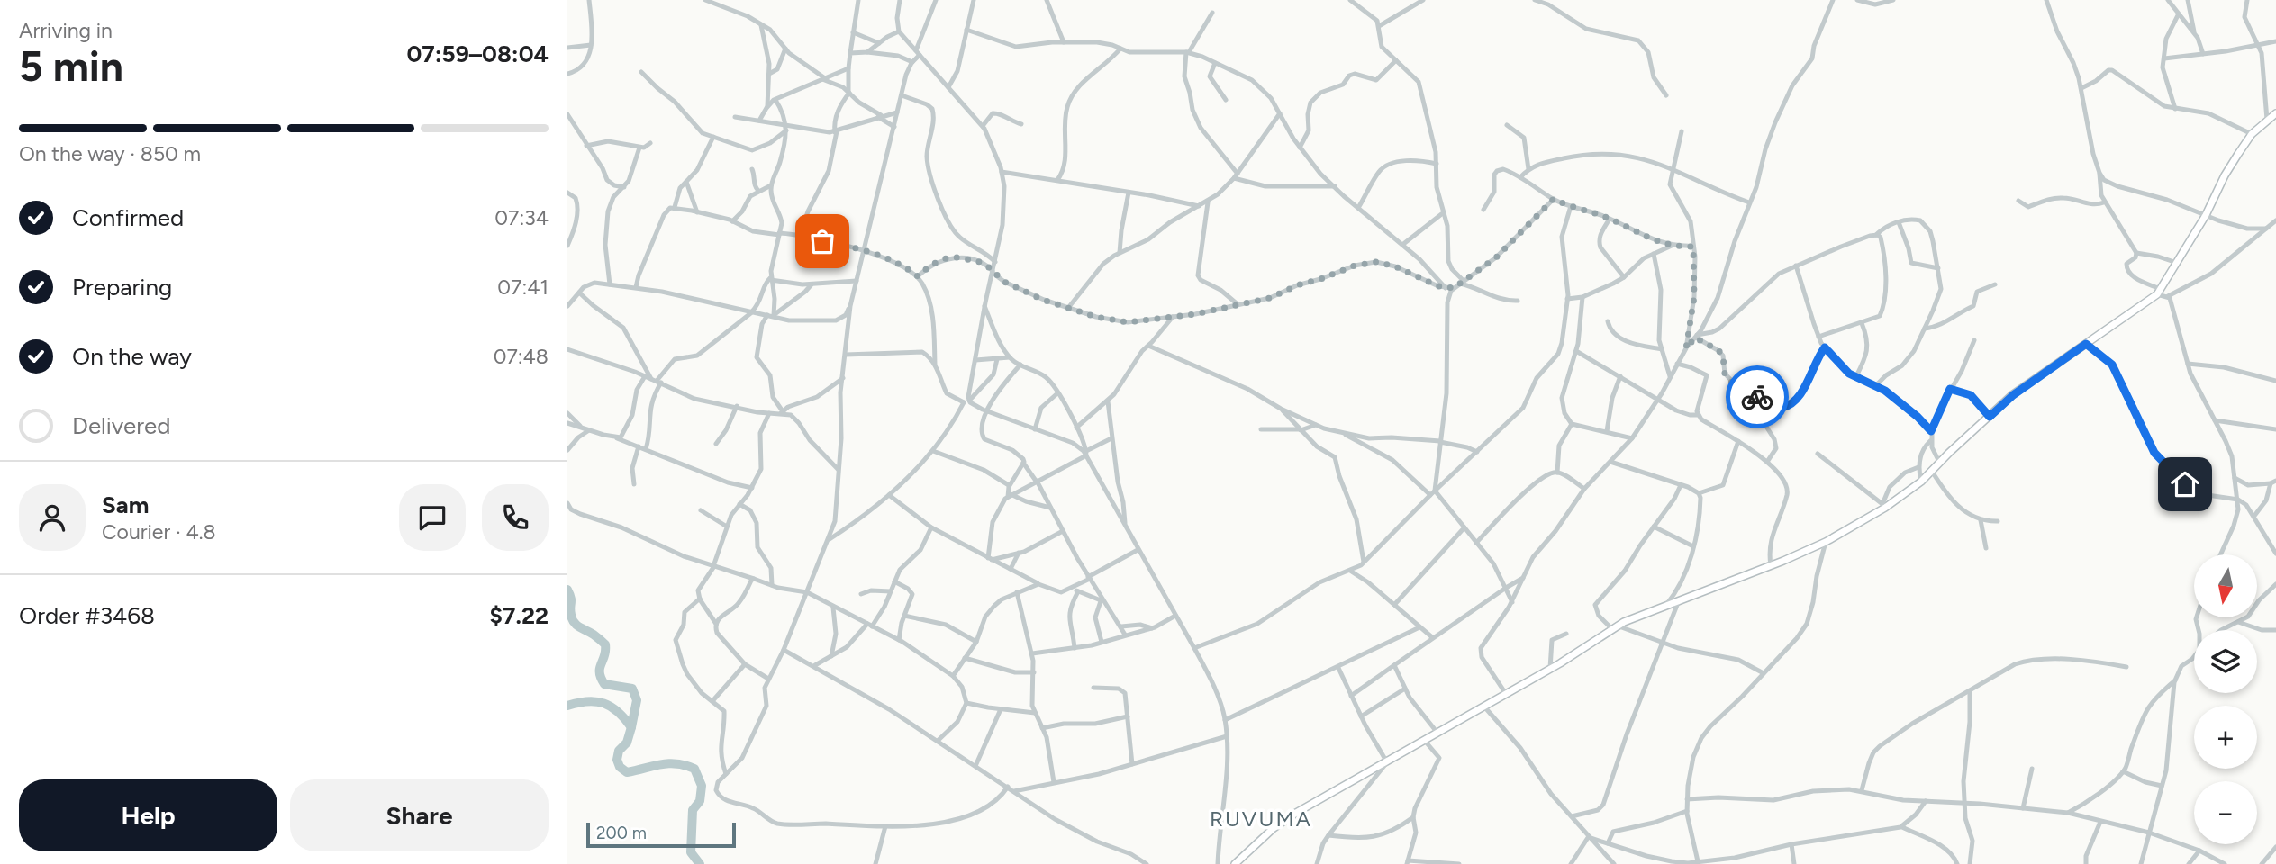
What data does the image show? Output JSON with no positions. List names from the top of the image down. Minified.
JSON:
{"districts":["RUVUMA"],"scale_bar":"200 m","north":"bottom","page":{"heading":["5 min","Arriving in","07:59–08:04"],"panel":["Sam","Courier · 4.8","Order #3468","$7.22"],"bar":"On the way · 850 m","list":[["Confirmed","07:34"],["Preparing","07:41"],["On the way","07:48"],"Delivered"],"map_buttons":["+","−"],"buttons":["Help","Share"],"scale":"200 m"}}
